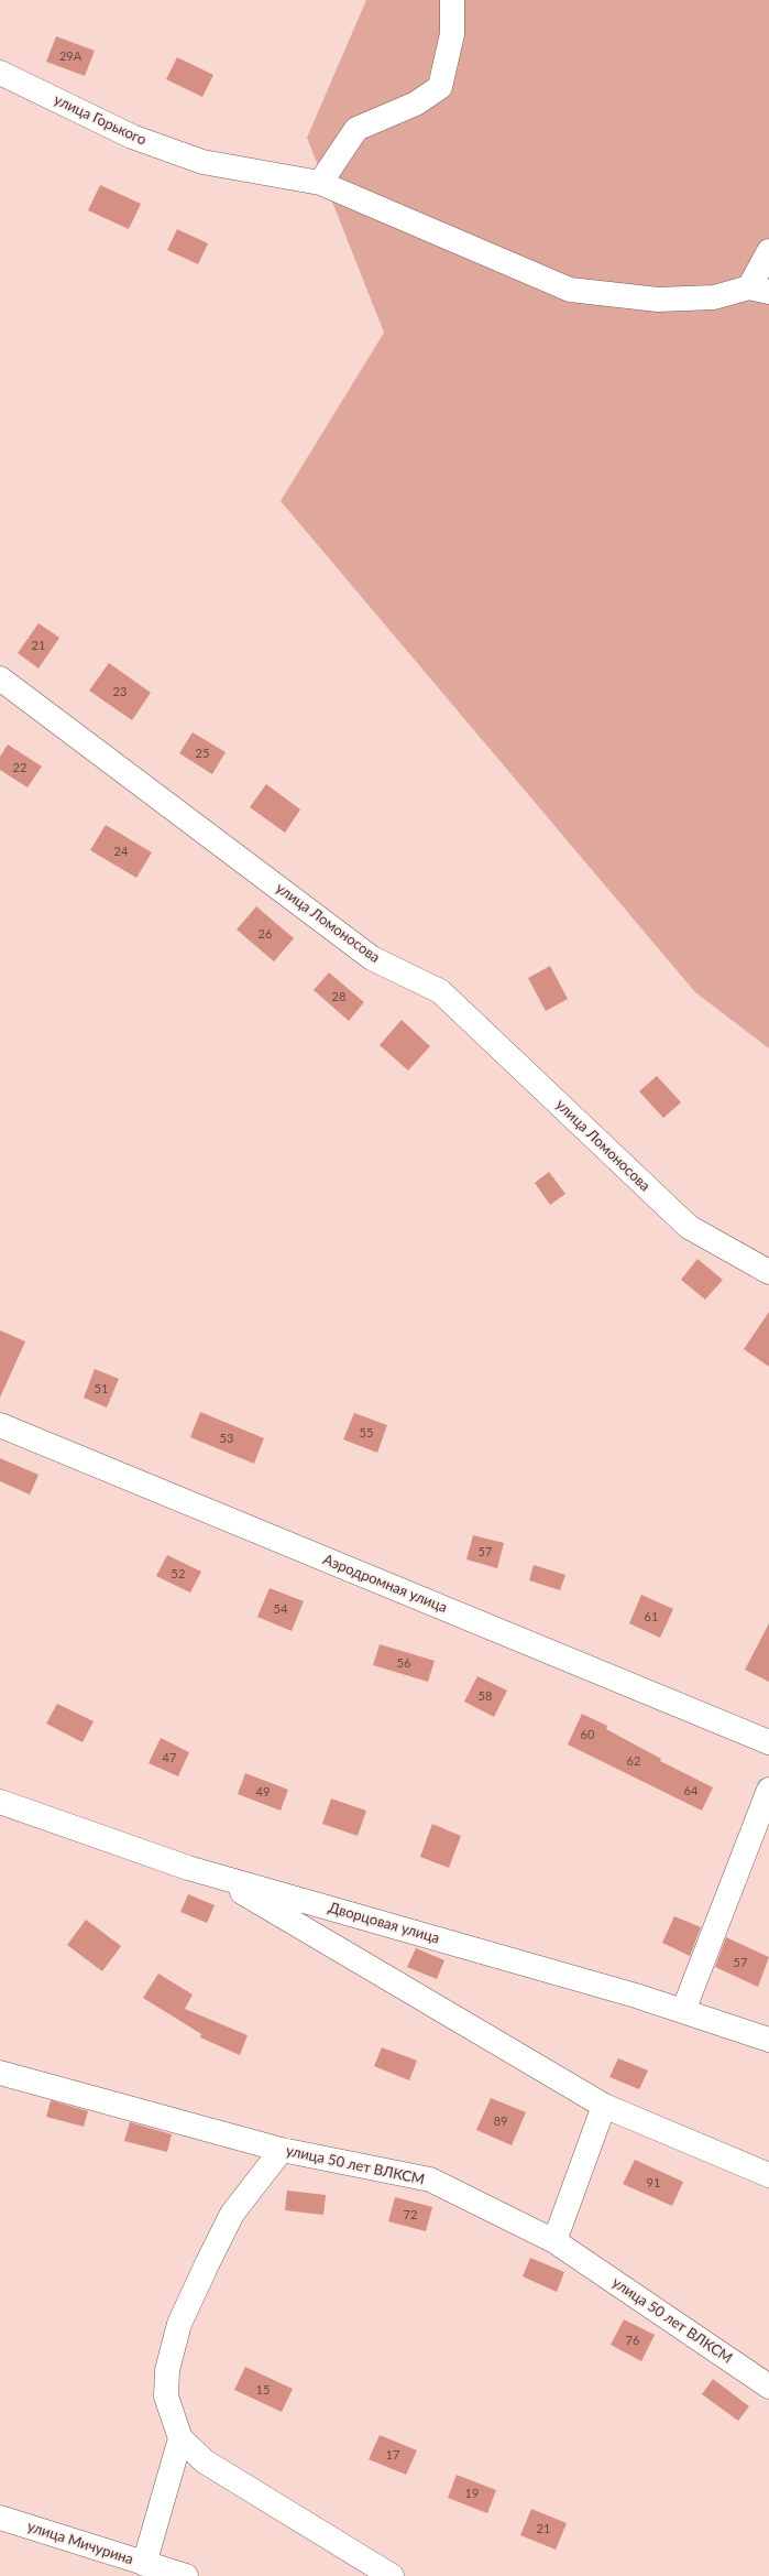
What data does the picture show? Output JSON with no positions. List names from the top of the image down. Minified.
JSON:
{"streets":{"street":["улица Горького","улица Ломоносова","Аэродромная улица","Дворцовая улица","улица 50 лет ВЛКСМ","улица Мичурина"]},"house_numbers":["29А","21","23","25","22","24","26","28","51","55","53","57","52","54","61","56","58","60","47","62","64","49","57","89","91","72","76","15","17","19","21"]}
